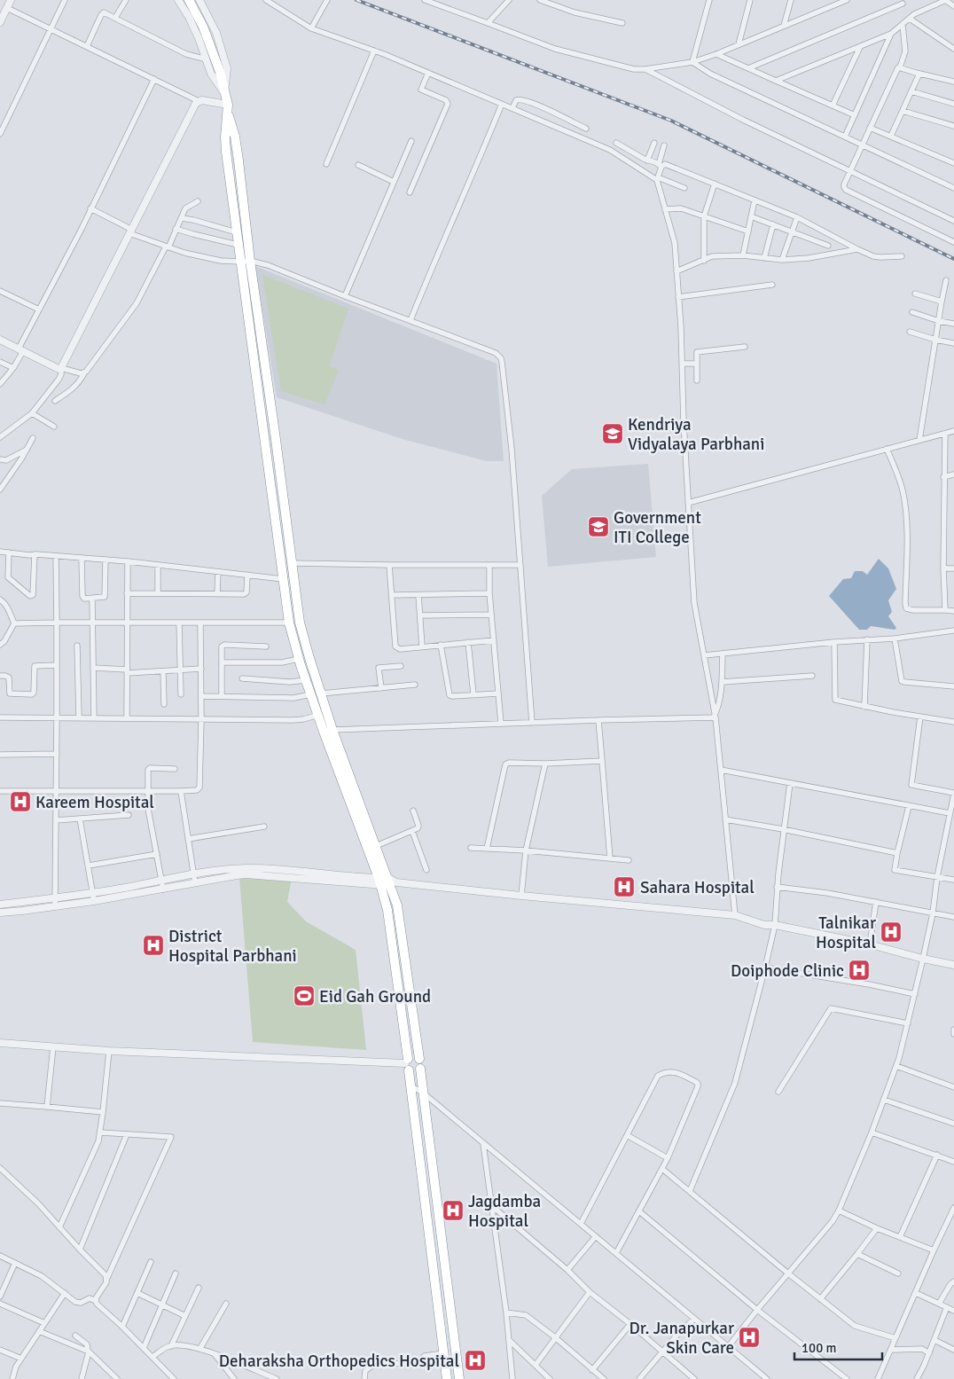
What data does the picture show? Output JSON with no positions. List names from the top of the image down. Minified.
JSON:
{"places":{"school or university":["Kendriya Vidyalaya Parbhani","Government ITI College"],"hospital":["Kareem Hospital","Sahara Hospital","Talnikar Hospital","District Hospital Parbhani","Doiphode Clinic","Jagdamba Hospital","Dr. Janapurkar Skin Care","Deharaksha Orthopedics Hospital"],"sports":["Eid Gah Ground"]},"scale_bar":"100 m"}
